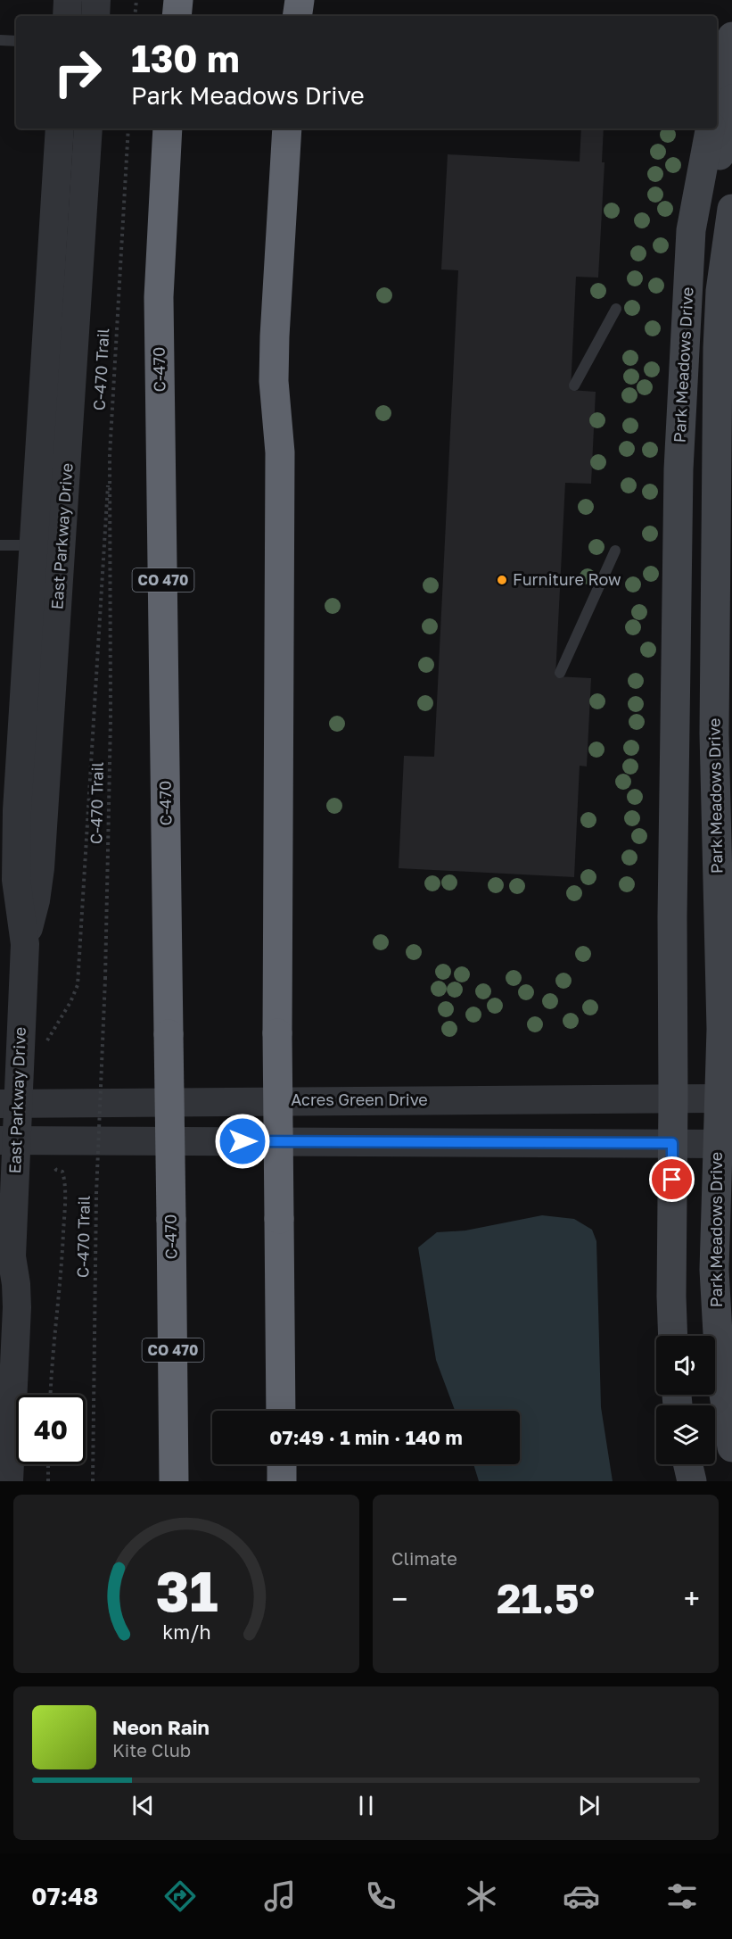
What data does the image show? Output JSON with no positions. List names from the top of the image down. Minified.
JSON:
{"streets":{"highway":["C-470","CO 470"],"main road":["Park Meadows Drive"],"street":["East Parkway Drive","Acres Green Drive"],"path":["C-470 Trail"]},"crossings":[["Park Meadows Drive","Acres Green Drive"],["East Parkway Drive","Acres Green Drive"]],"places":["Furniture Row"],"page":{"turn":["130 m","Park Meadows Drive"],"limit":"40","trip":"07:49 · 1 min · 140 m","tile":"Climate","heat":["−","21.5°","+"],"song":["Neon Rain","Kite Club"],"tabs":"07:48","gauge":["31","km/h"]}}
